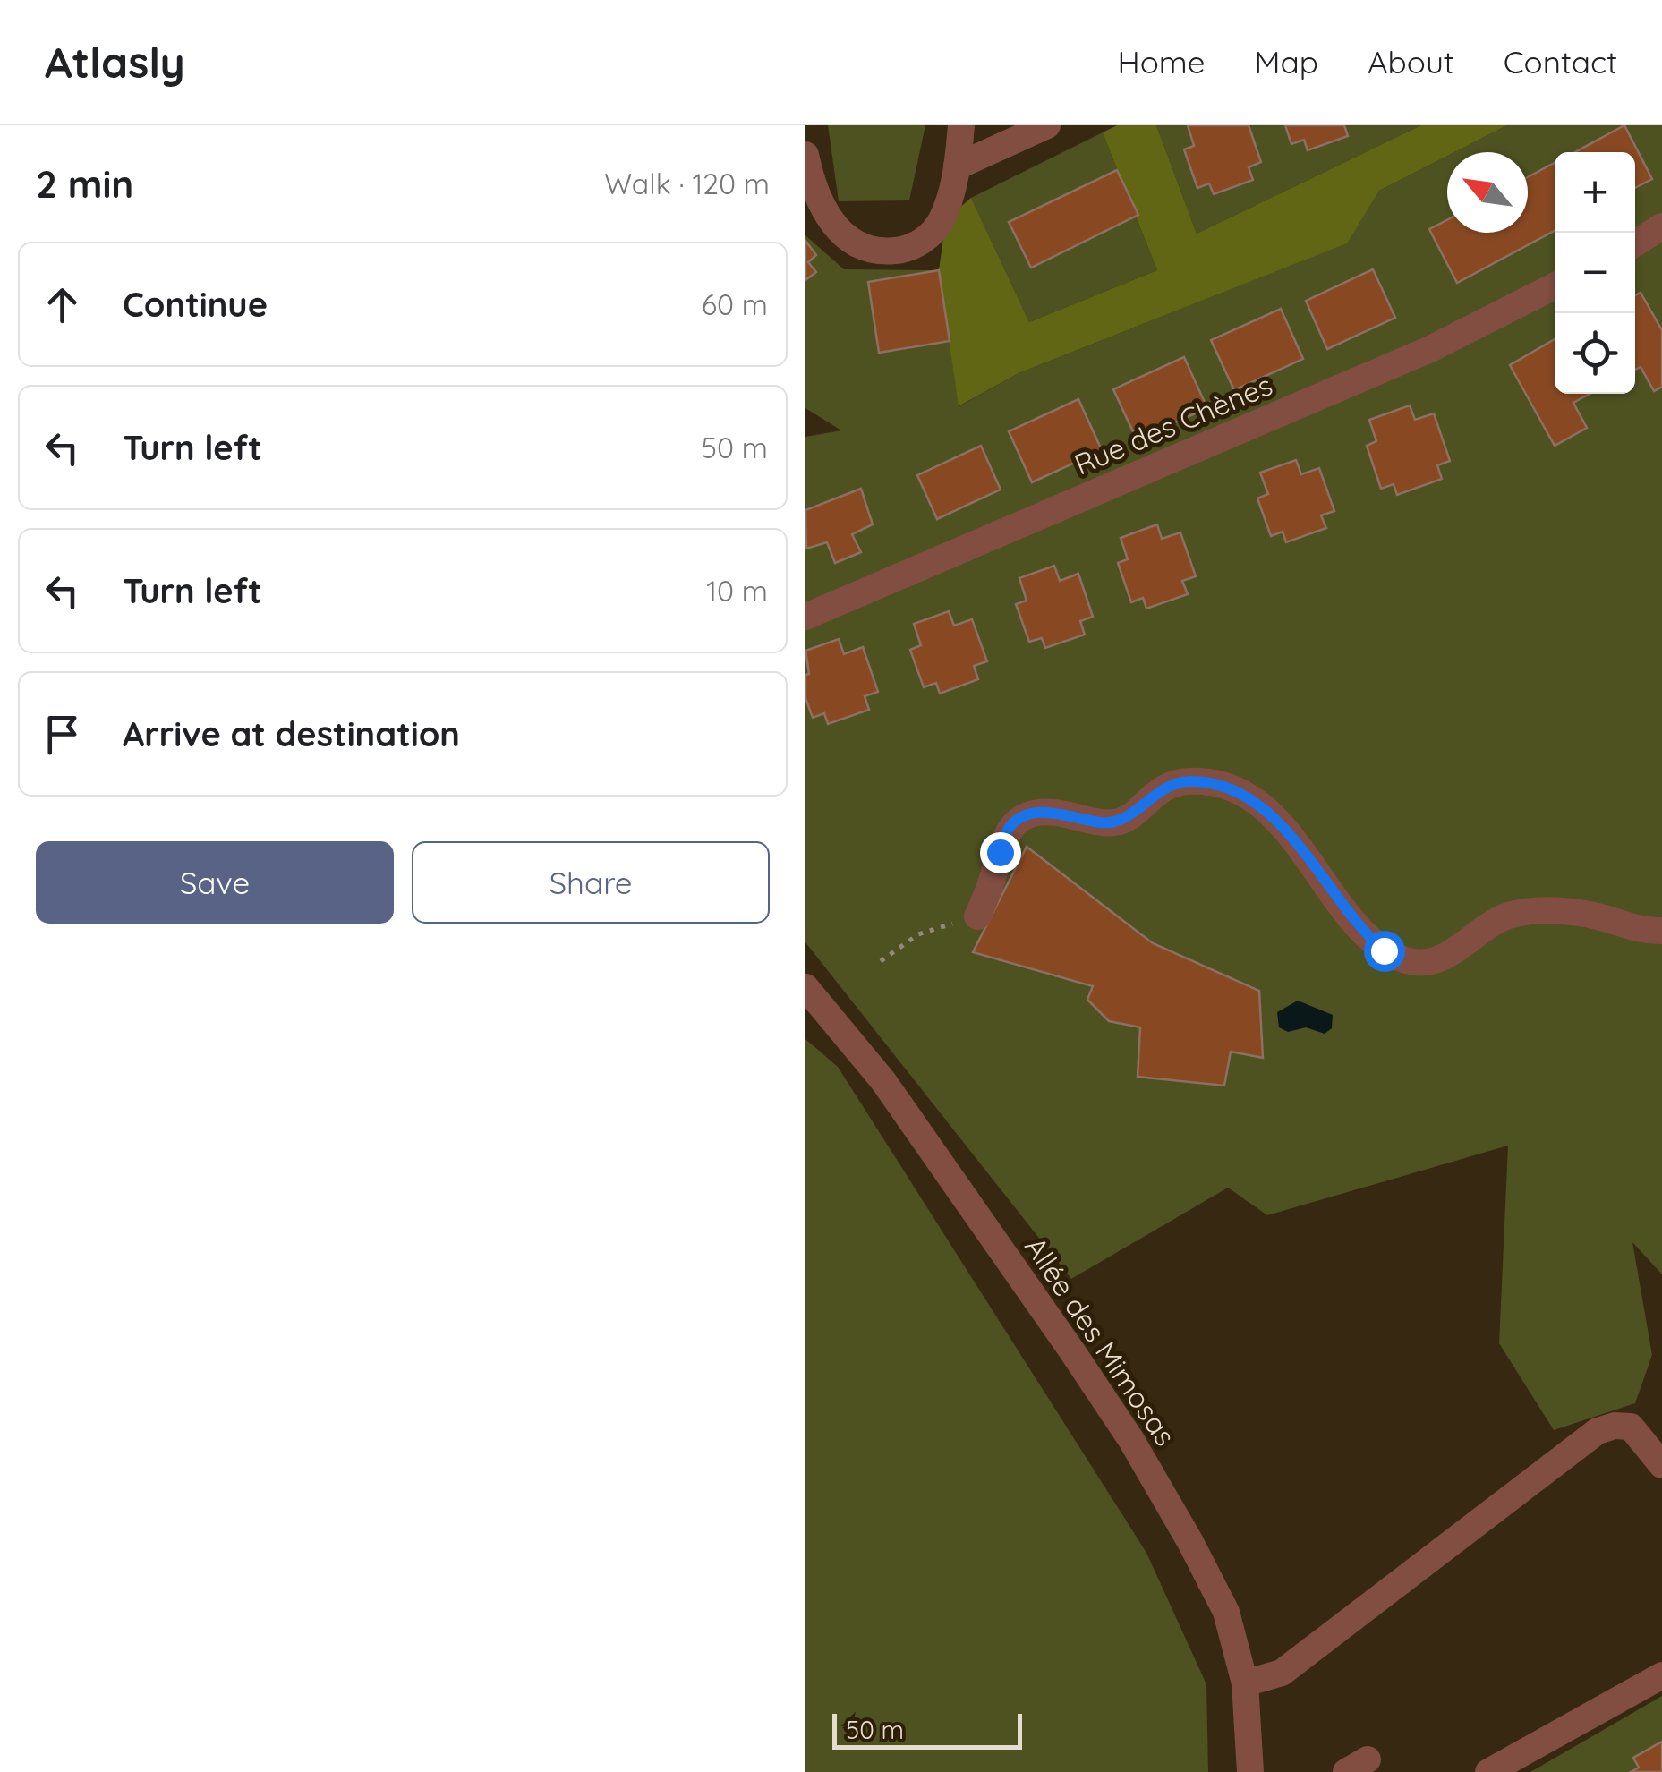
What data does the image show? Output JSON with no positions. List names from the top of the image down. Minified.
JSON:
{"streets":{"street":["Rue des Chènes","Allée des Mimosas"]},"scale_bar":"50 m","north":"top left","page":{"header":"Atlasly","nav":["Home","Map","About","Contact"],"heading":["2 min","Walk · 120 m"],"map_buttons":["+","−"],"list":[["Continue","60 m"],["Turn left","50 m"],["Turn left","10 m"],"Arrive at destination"],"buttons":["Save","Share"],"scale":"50 m"}}
